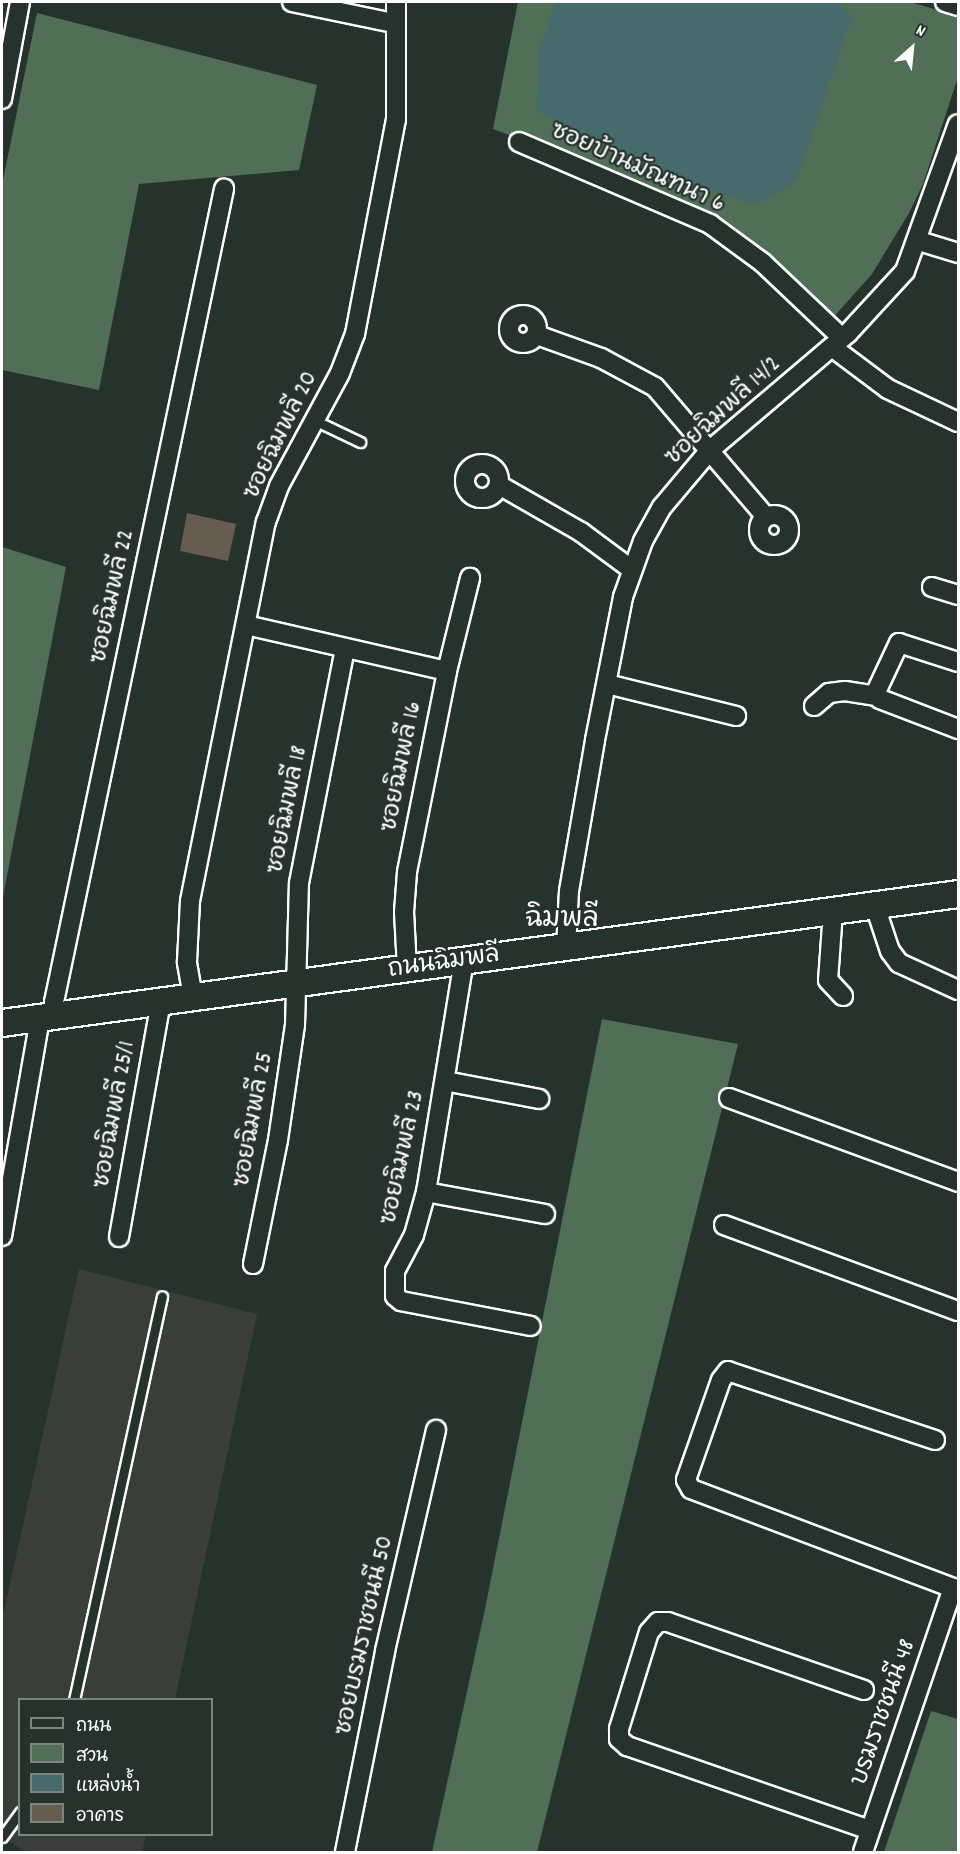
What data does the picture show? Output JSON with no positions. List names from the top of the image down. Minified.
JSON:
{"streets":{"street":["ซอยบ้านมัณฑนา 6","ซอยฉิมพลี 14/2","ซอยฉิมพลี 20","ซอยฉิมพลี 22","ซอยฉิมพลี 16","ซอยฉิมพลี 18","ถนนฉิมพลี","ซอยฉิมพลี 25/1","ซอยฉิมพลี 25","ซอยฉิมพลี 23","ซอยบรมราชชนนี 50","บรมราชชนนี 48"]},"crossings":[["ซอยบ้านมัณฑนา 6","ซอยฉิมพลี 14/2"],["ซอยฉิมพลี 14/2","ถนนฉิมพลี"],["ซอยฉิมพลี 20","ถนนฉิมพลี"],["ซอยฉิมพลี 22","ถนนฉิมพลี"],["ซอยฉิมพลี 16","ถนนฉิมพลี"],["ซอยฉิมพลี 18","ถนนฉิมพลี"],["ซอยฉิมพลี 18","ซอยฉิมพลี 25"],["ถนนฉิมพลี","ซอยฉิมพลี 25/1"],["ถนนฉิมพลี","ซอยฉิมพลี 25"],["ถนนฉิมพลี","ซอยฉิมพลี 23"]],"districts":["ฉิมพลี"],"legend":["ถนน","สวน","แหล่งน้ำ","อาคาร"],"north":"top right"}
